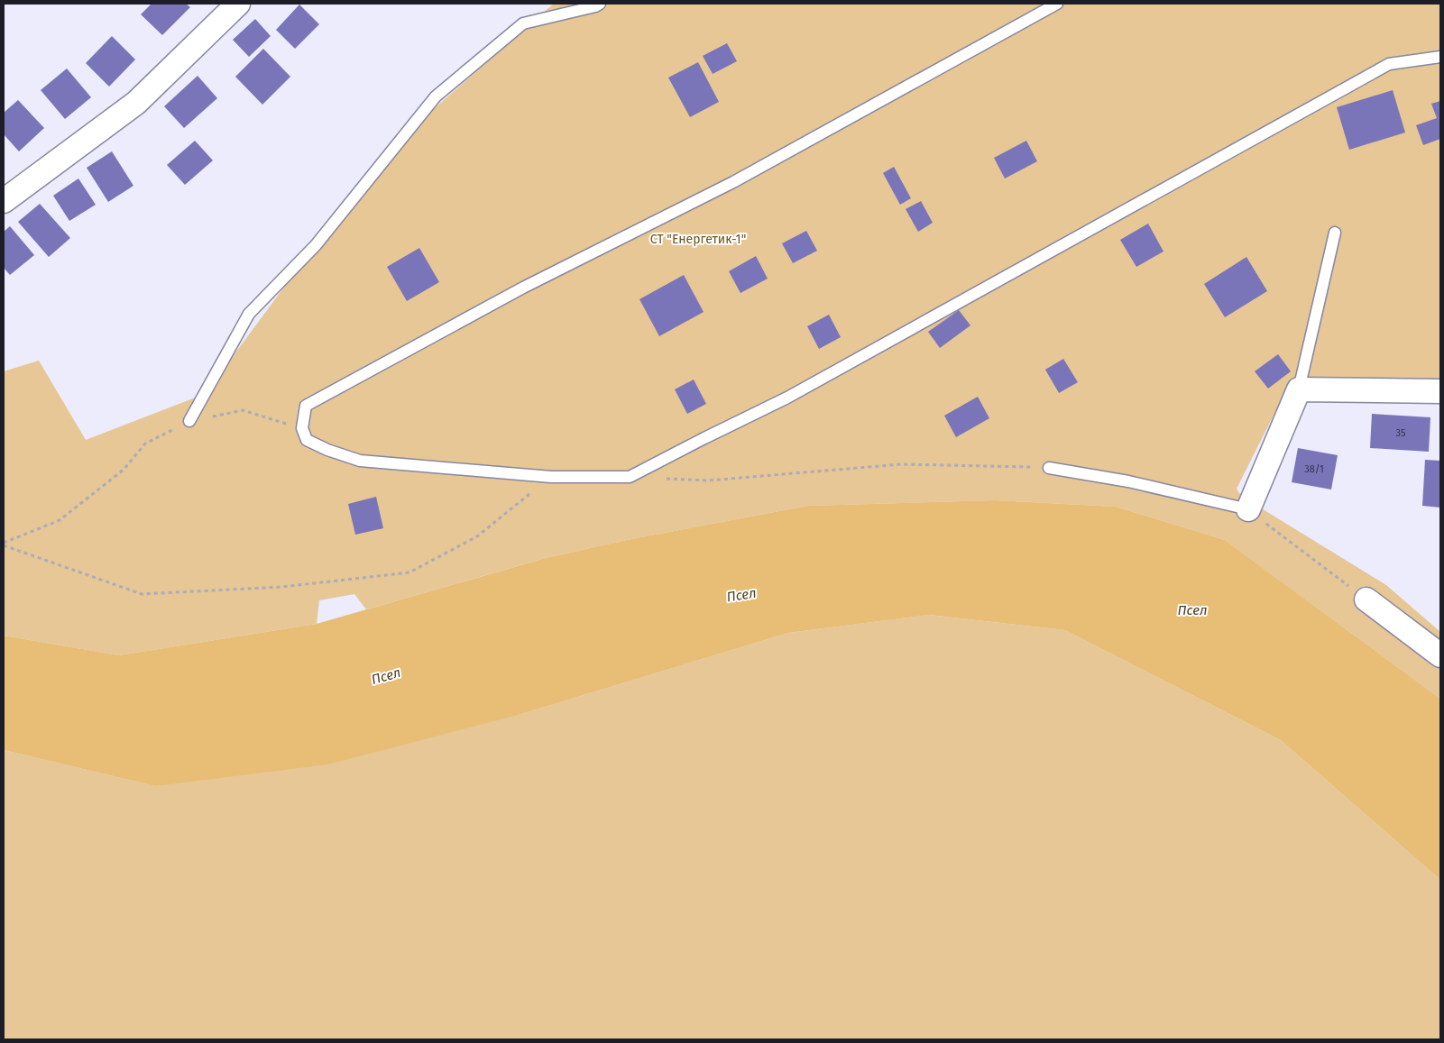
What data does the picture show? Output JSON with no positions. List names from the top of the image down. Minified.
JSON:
{"water":["Псел"],"parks":["СТ \"Енергетик-1\""],"house_numbers":["35","38/1"]}
